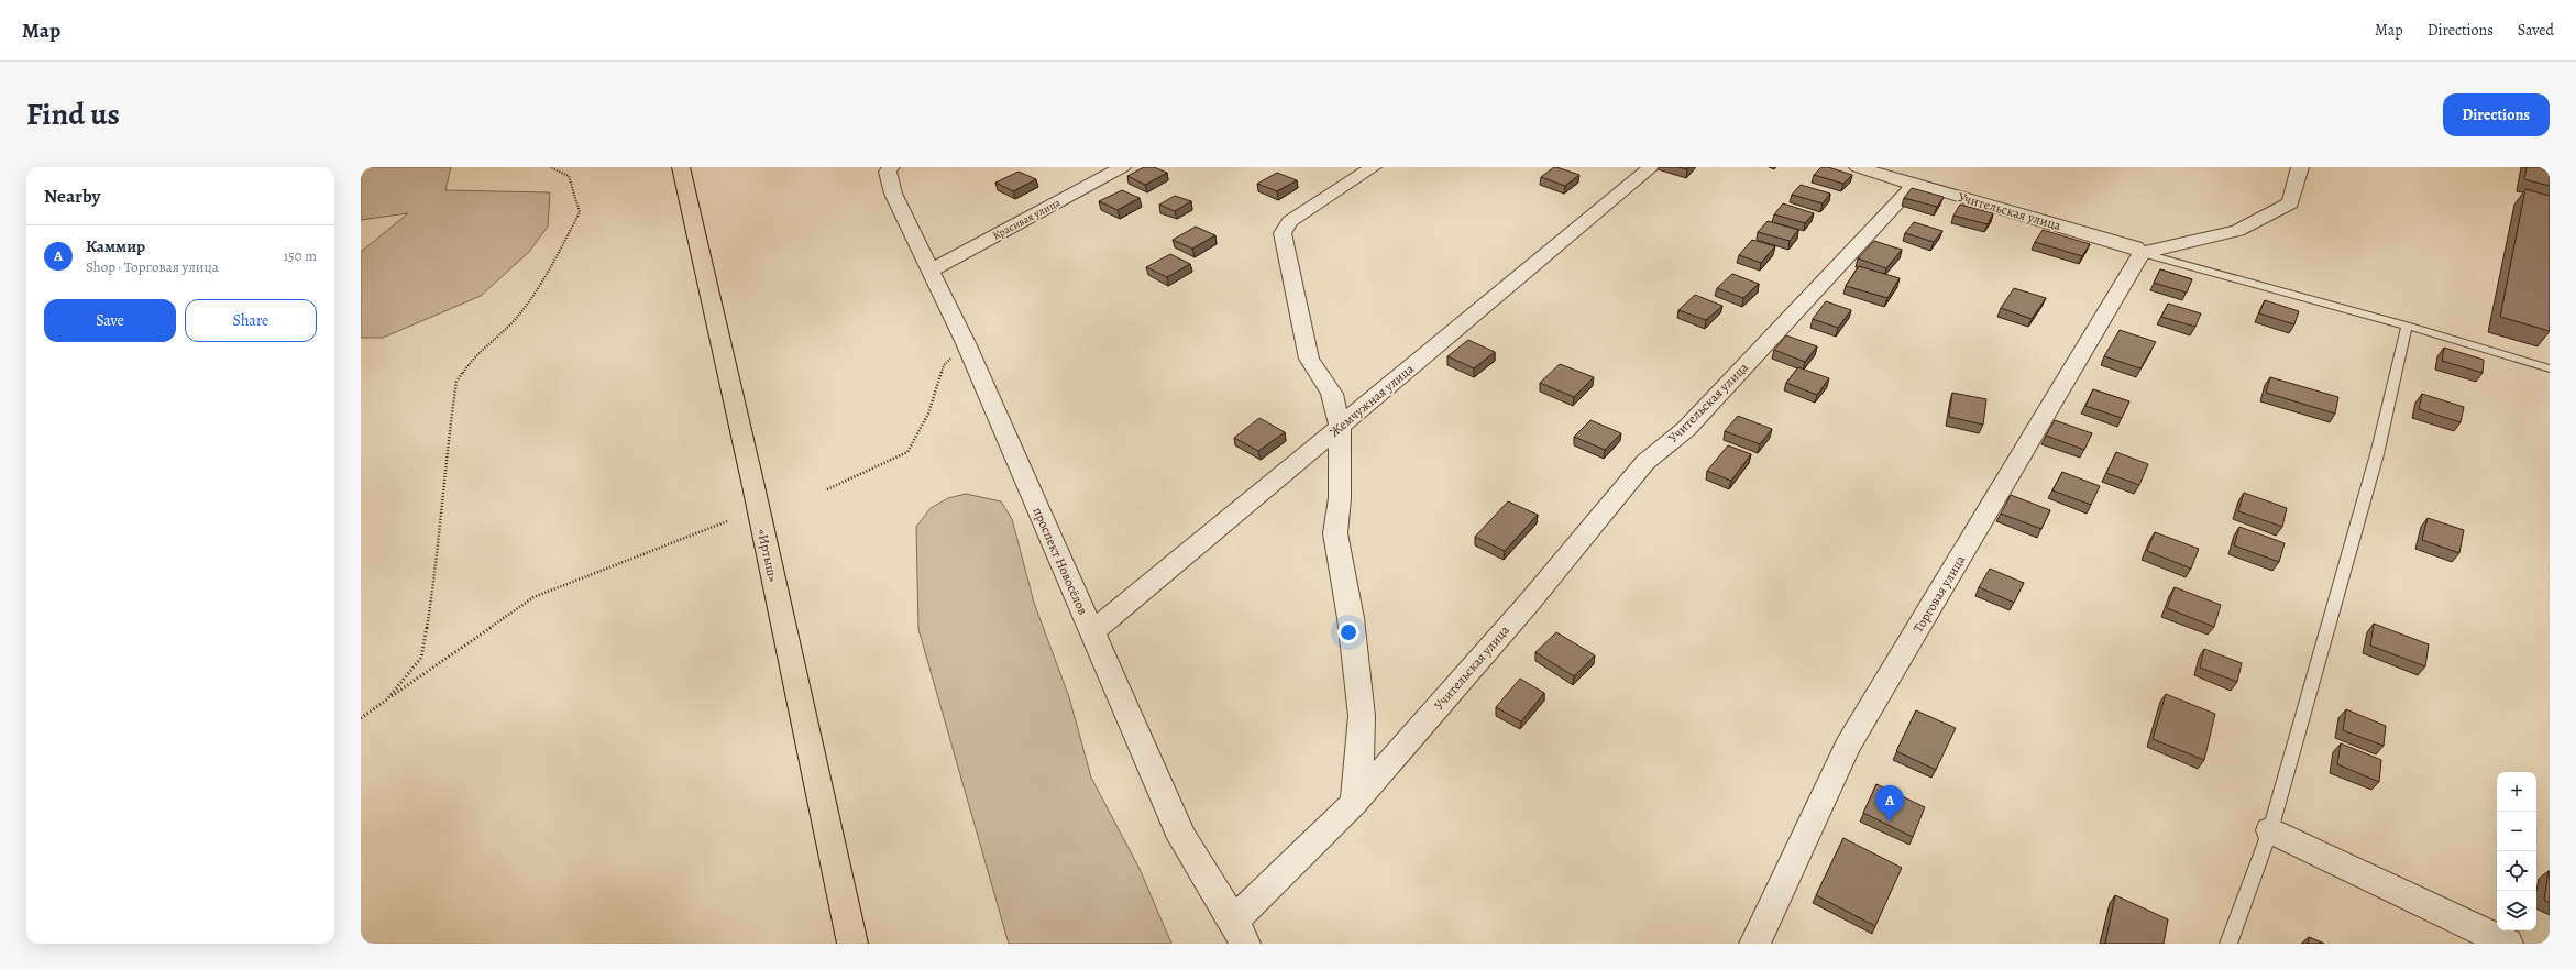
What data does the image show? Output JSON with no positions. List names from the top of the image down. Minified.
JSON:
{"streets":{"highway":["«Иртыш»"],"street":["Учительская улица","Красивая улица","Жемчужная улица","проспект Новосёлов","Торговая улица"]},"crossings":[["Учительская улица","проспект Новосёлов"],["Учительская улица","Торговая улица"],["Красивая улица","проспект Новосёлов"],["Жемчужная улица","проспект Новосёлов"]],"page":{"header":"Map","nav":["Map","Directions","Saved"],"title":"Find us","buttons":["Directions",["Save","Share"]],"heading":"Nearby","list":[{"mark":"A","name":"Каммир","note":"Shop · Торговая улица","value":"150 m"}],"map_buttons":["+","−"],"pins":"A"}}
